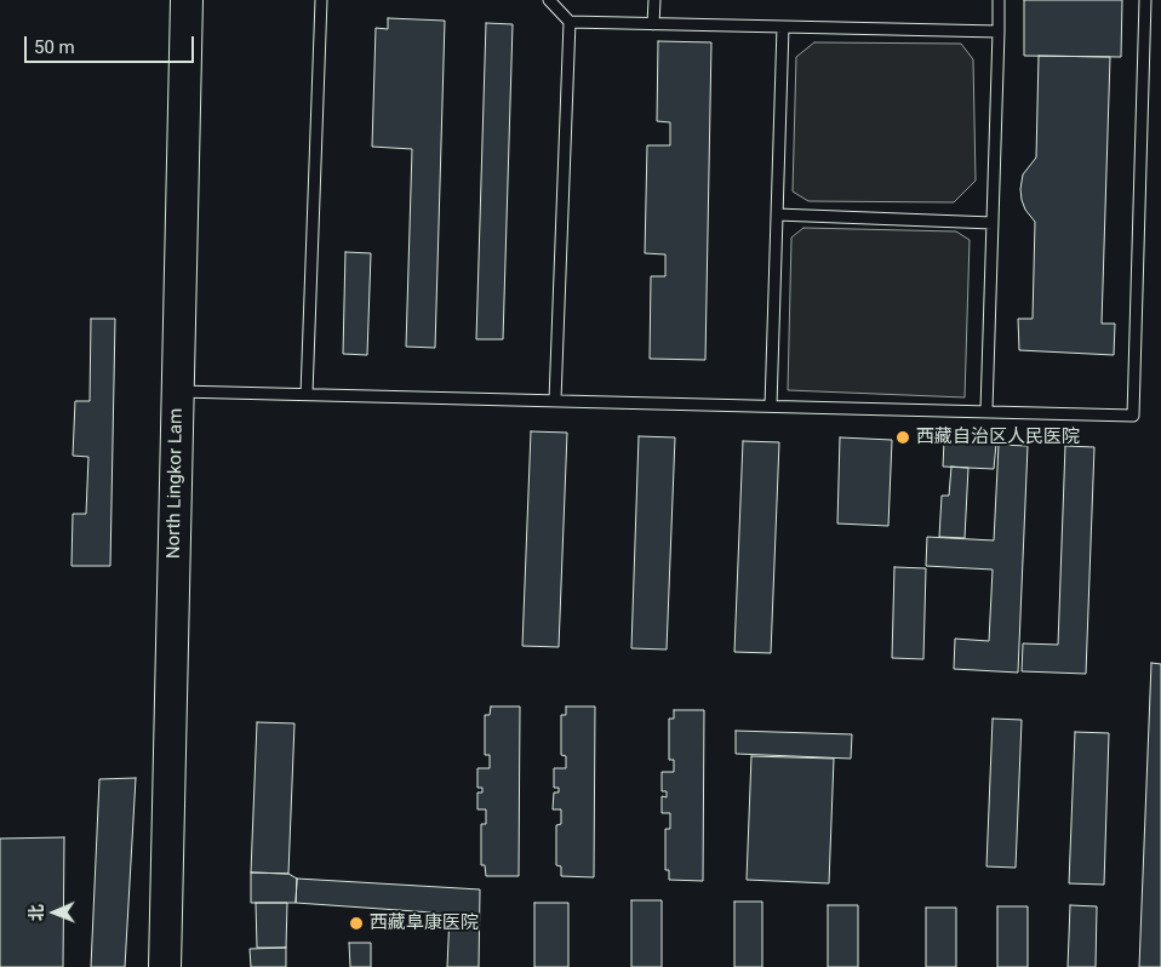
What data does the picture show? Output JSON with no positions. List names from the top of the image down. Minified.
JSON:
{"streets":{"main road":["North Lingkor Lam"]},"places":["西藏自治区人民医院","西藏阜康医院"],"scale_bar":"50 m","north":"left"}
